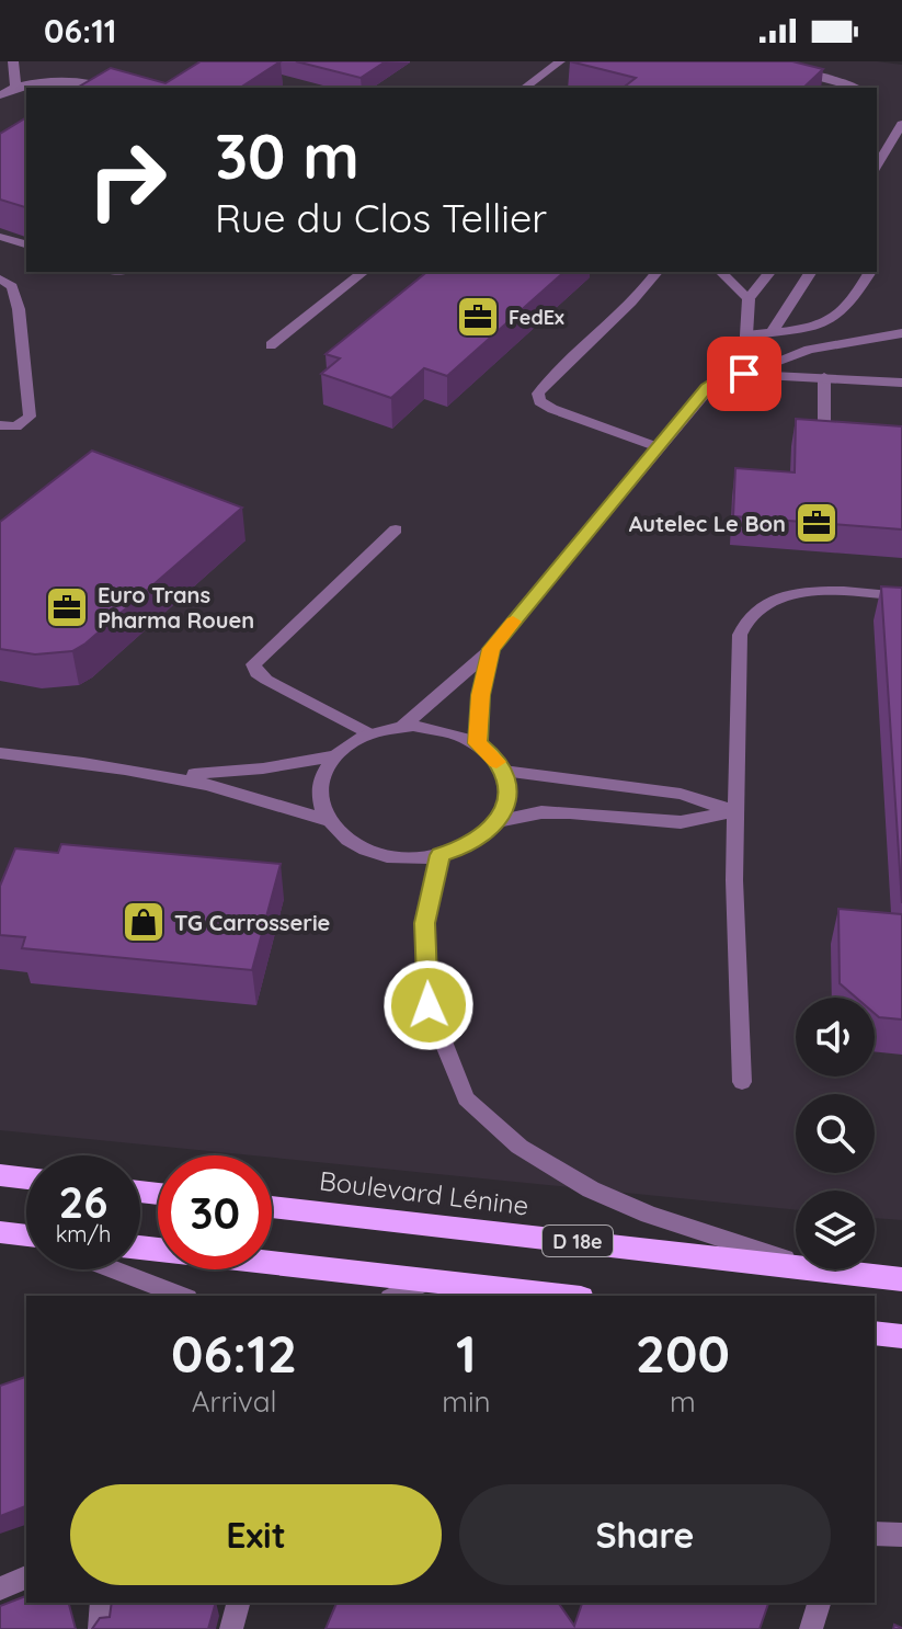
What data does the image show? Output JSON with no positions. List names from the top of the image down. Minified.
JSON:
{"streets":{"main road":["Boulevard Lénine","D 18e"]},"places":{"office":["FedEx","Autelec Le Bon","Euro Trans Pharma Rouen"],"shop":["TG Carrosserie"]},"page":{"status":"06:11","turn":["30 m","Rue du Clos Tellier"],"speed":"26 km/h","limit":"30","eta":["06:12","Arrival","1","min","200","m"],"buttons":["Exit","Share"]}}
